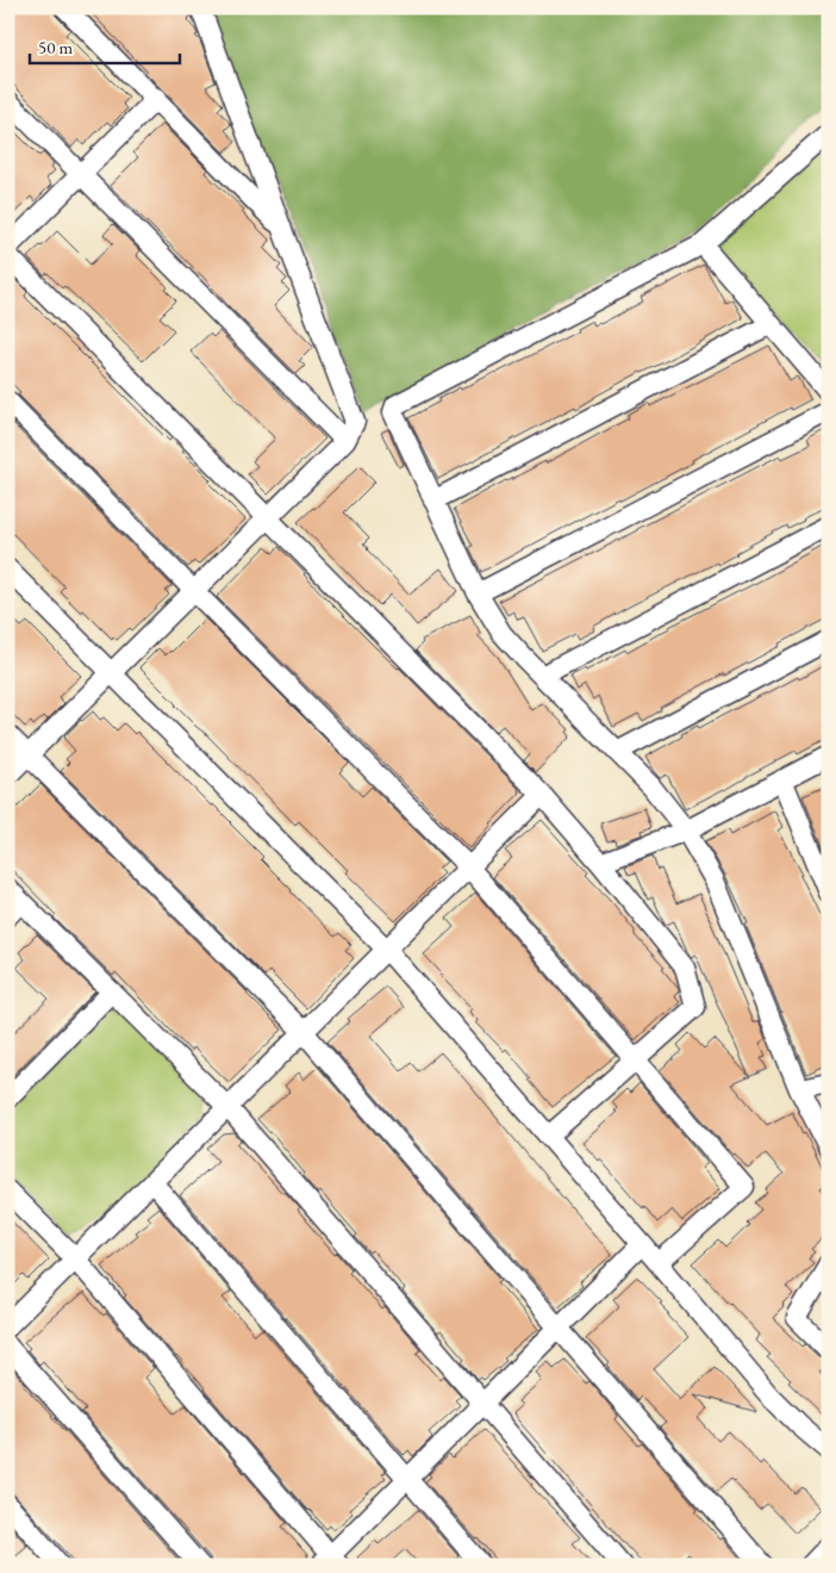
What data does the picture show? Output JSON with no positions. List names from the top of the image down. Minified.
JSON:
{"scale_bar":"50 m"}
